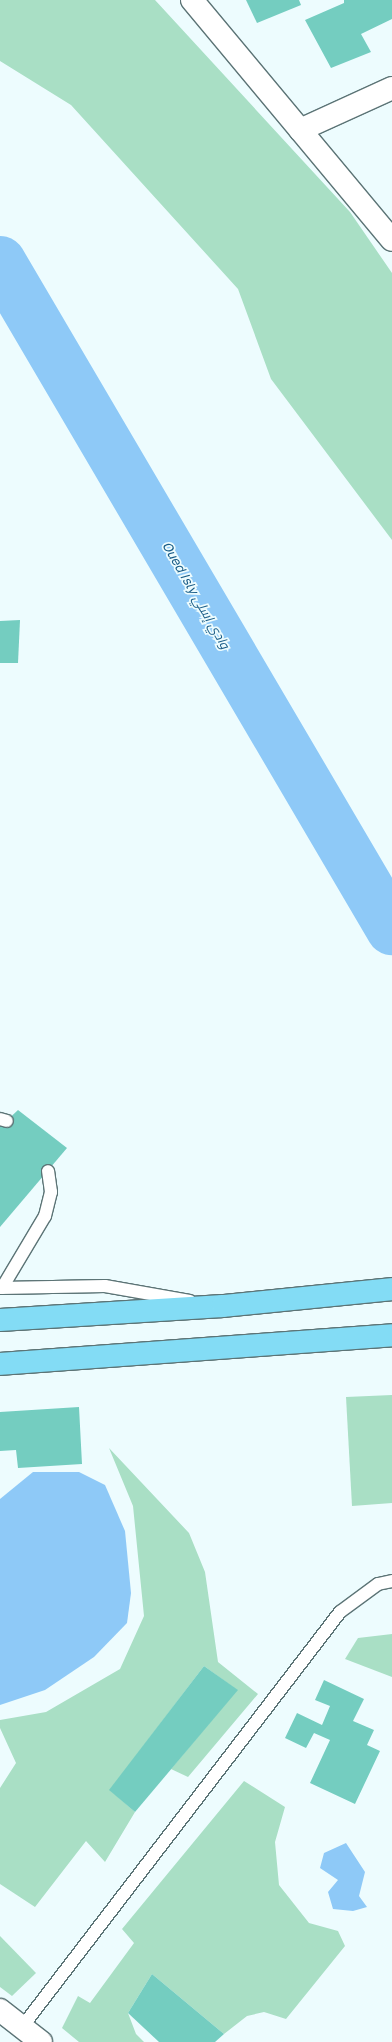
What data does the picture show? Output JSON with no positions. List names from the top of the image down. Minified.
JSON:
{"water":["Oued Isly وادي إسلي"]}
